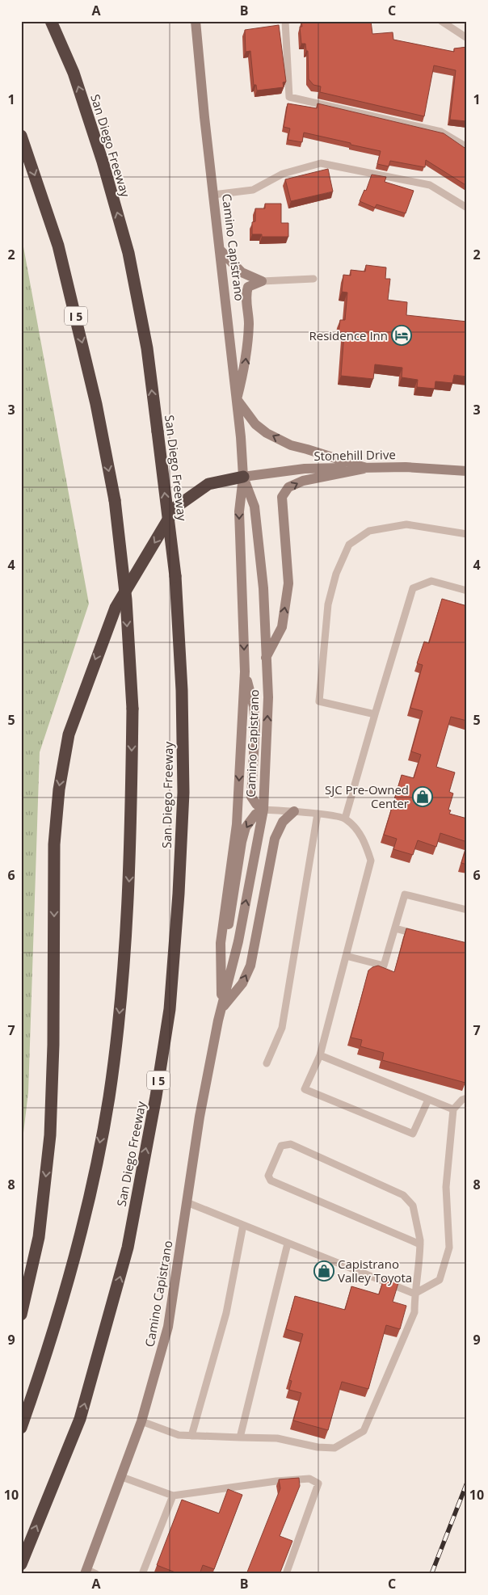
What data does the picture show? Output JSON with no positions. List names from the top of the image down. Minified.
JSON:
{"streets":{"highway":["San Diego Freeway","I 5"],"main road":["Camino Capistrano","Stonehill Drive"]},"crossings":[["Camino Capistrano","Stonehill Drive"]],"places":{"hotel":["Residence Inn"],"shop":["SJC Pre-Owned Center","Capistrano Valley Toyota"]},"grid":{"columns":["A","B","C"],"rows":["1","2","3","4","5","6","7","8","9","10"]}}
